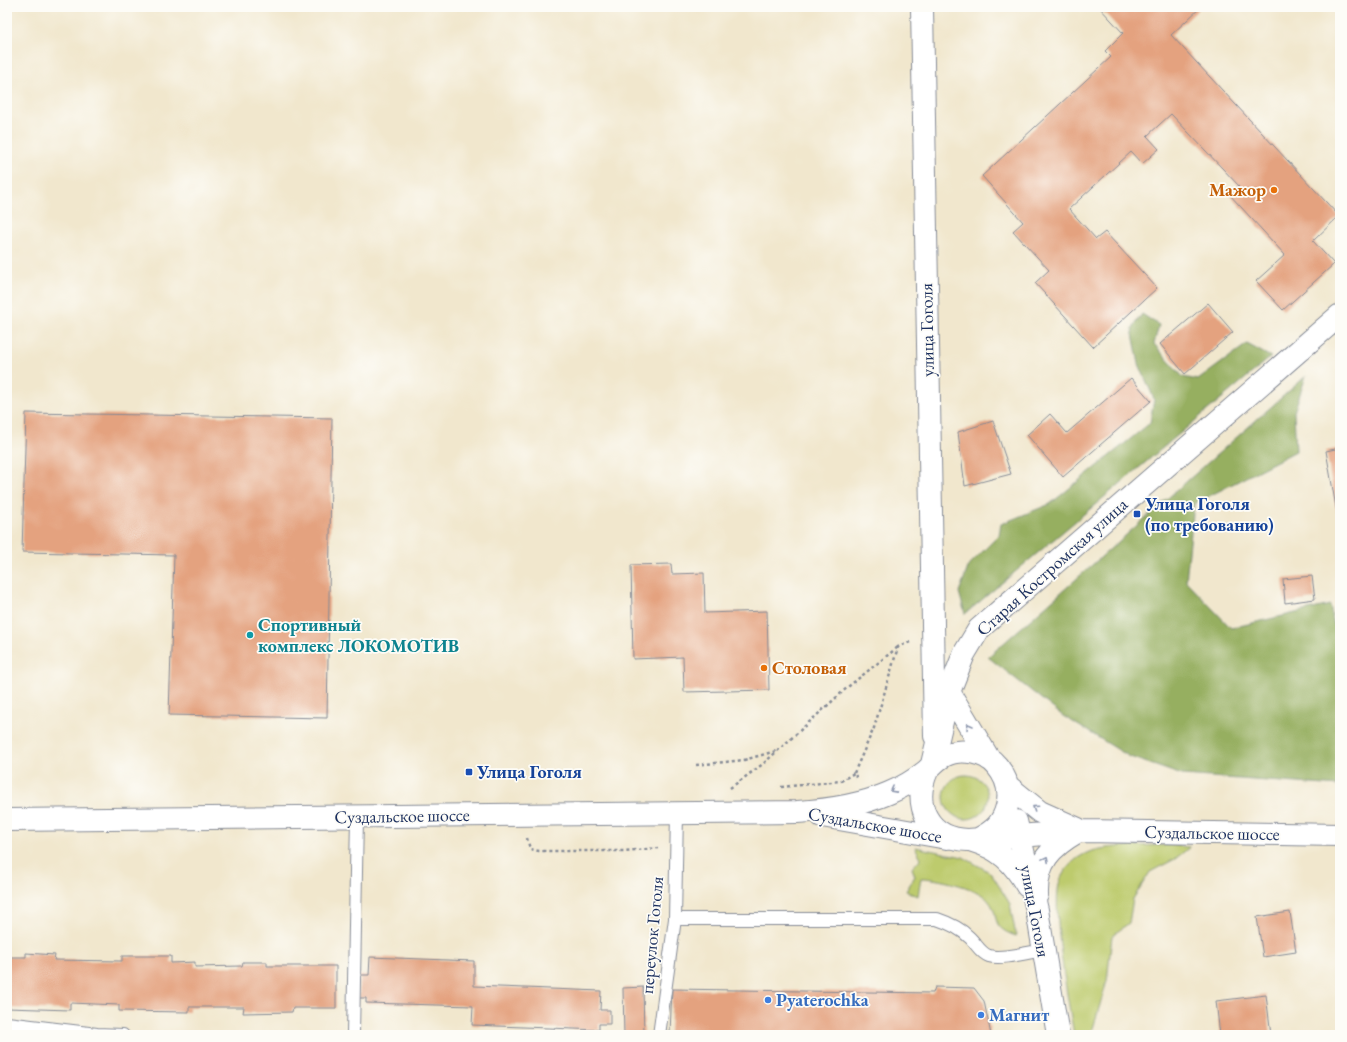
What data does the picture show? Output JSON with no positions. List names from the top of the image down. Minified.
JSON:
{"streets":{"main road":["улица Гоголя","Старая Костромская улица","Суздальское шоссе"],"lane":["переулок Гоголя"]},"crossings":[["улица Гоголя","Старая Костромская улица"],["улица Гоголя","Суздальское шоссе"],["Старая Костромская улица","Суздальское шоссе"],["Суздальское шоссе","переулок Гоголя"]],"places":{"other":["Мажор","Спортивный комплекс ЛОКОМОТИВ","Столовая","Pyaterochka","Магнит"],"transit":["Улица Гоголя (по требованию)","Улица Гоголя"]}}
